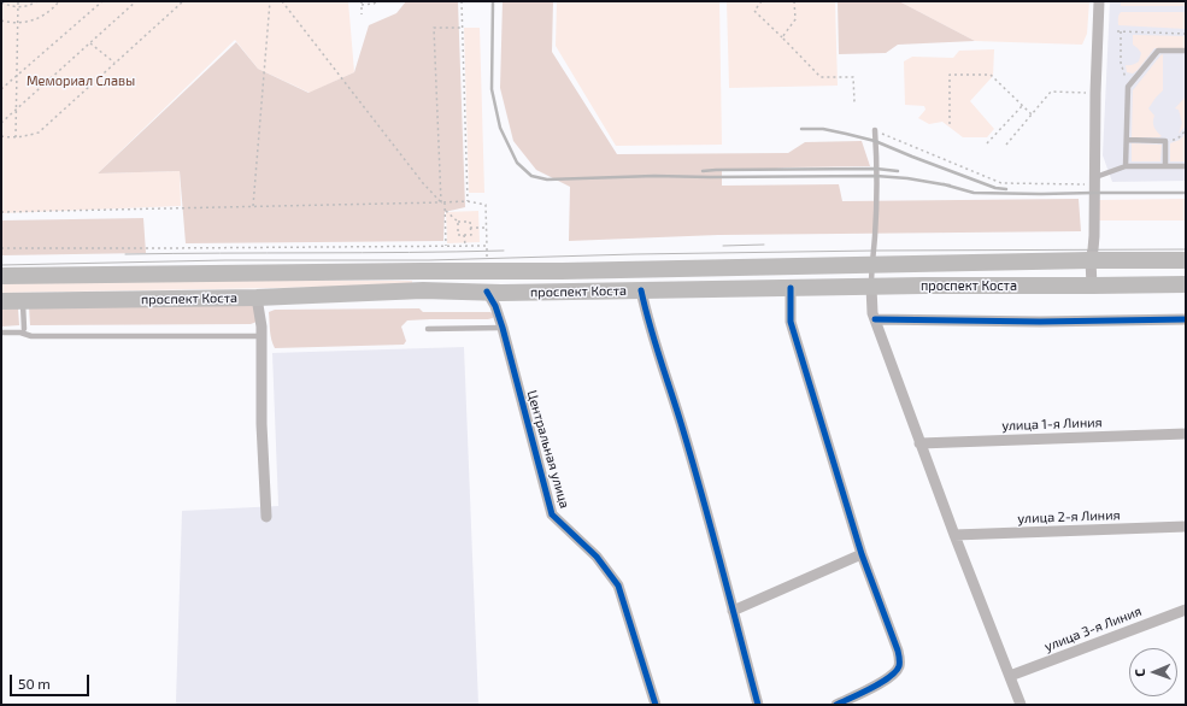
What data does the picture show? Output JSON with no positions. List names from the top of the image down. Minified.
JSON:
{"streets":{"main road":["проспект Коста"],"street":["улица 1-я Линия","Центральная улица","улица 2-я Линия","улица 3-я Линия"]},"crossings":[["проспект Коста","Центральная улица"]],"parks":["Мемориал Славы"],"scale_bar":"50 m","north":"left"}
